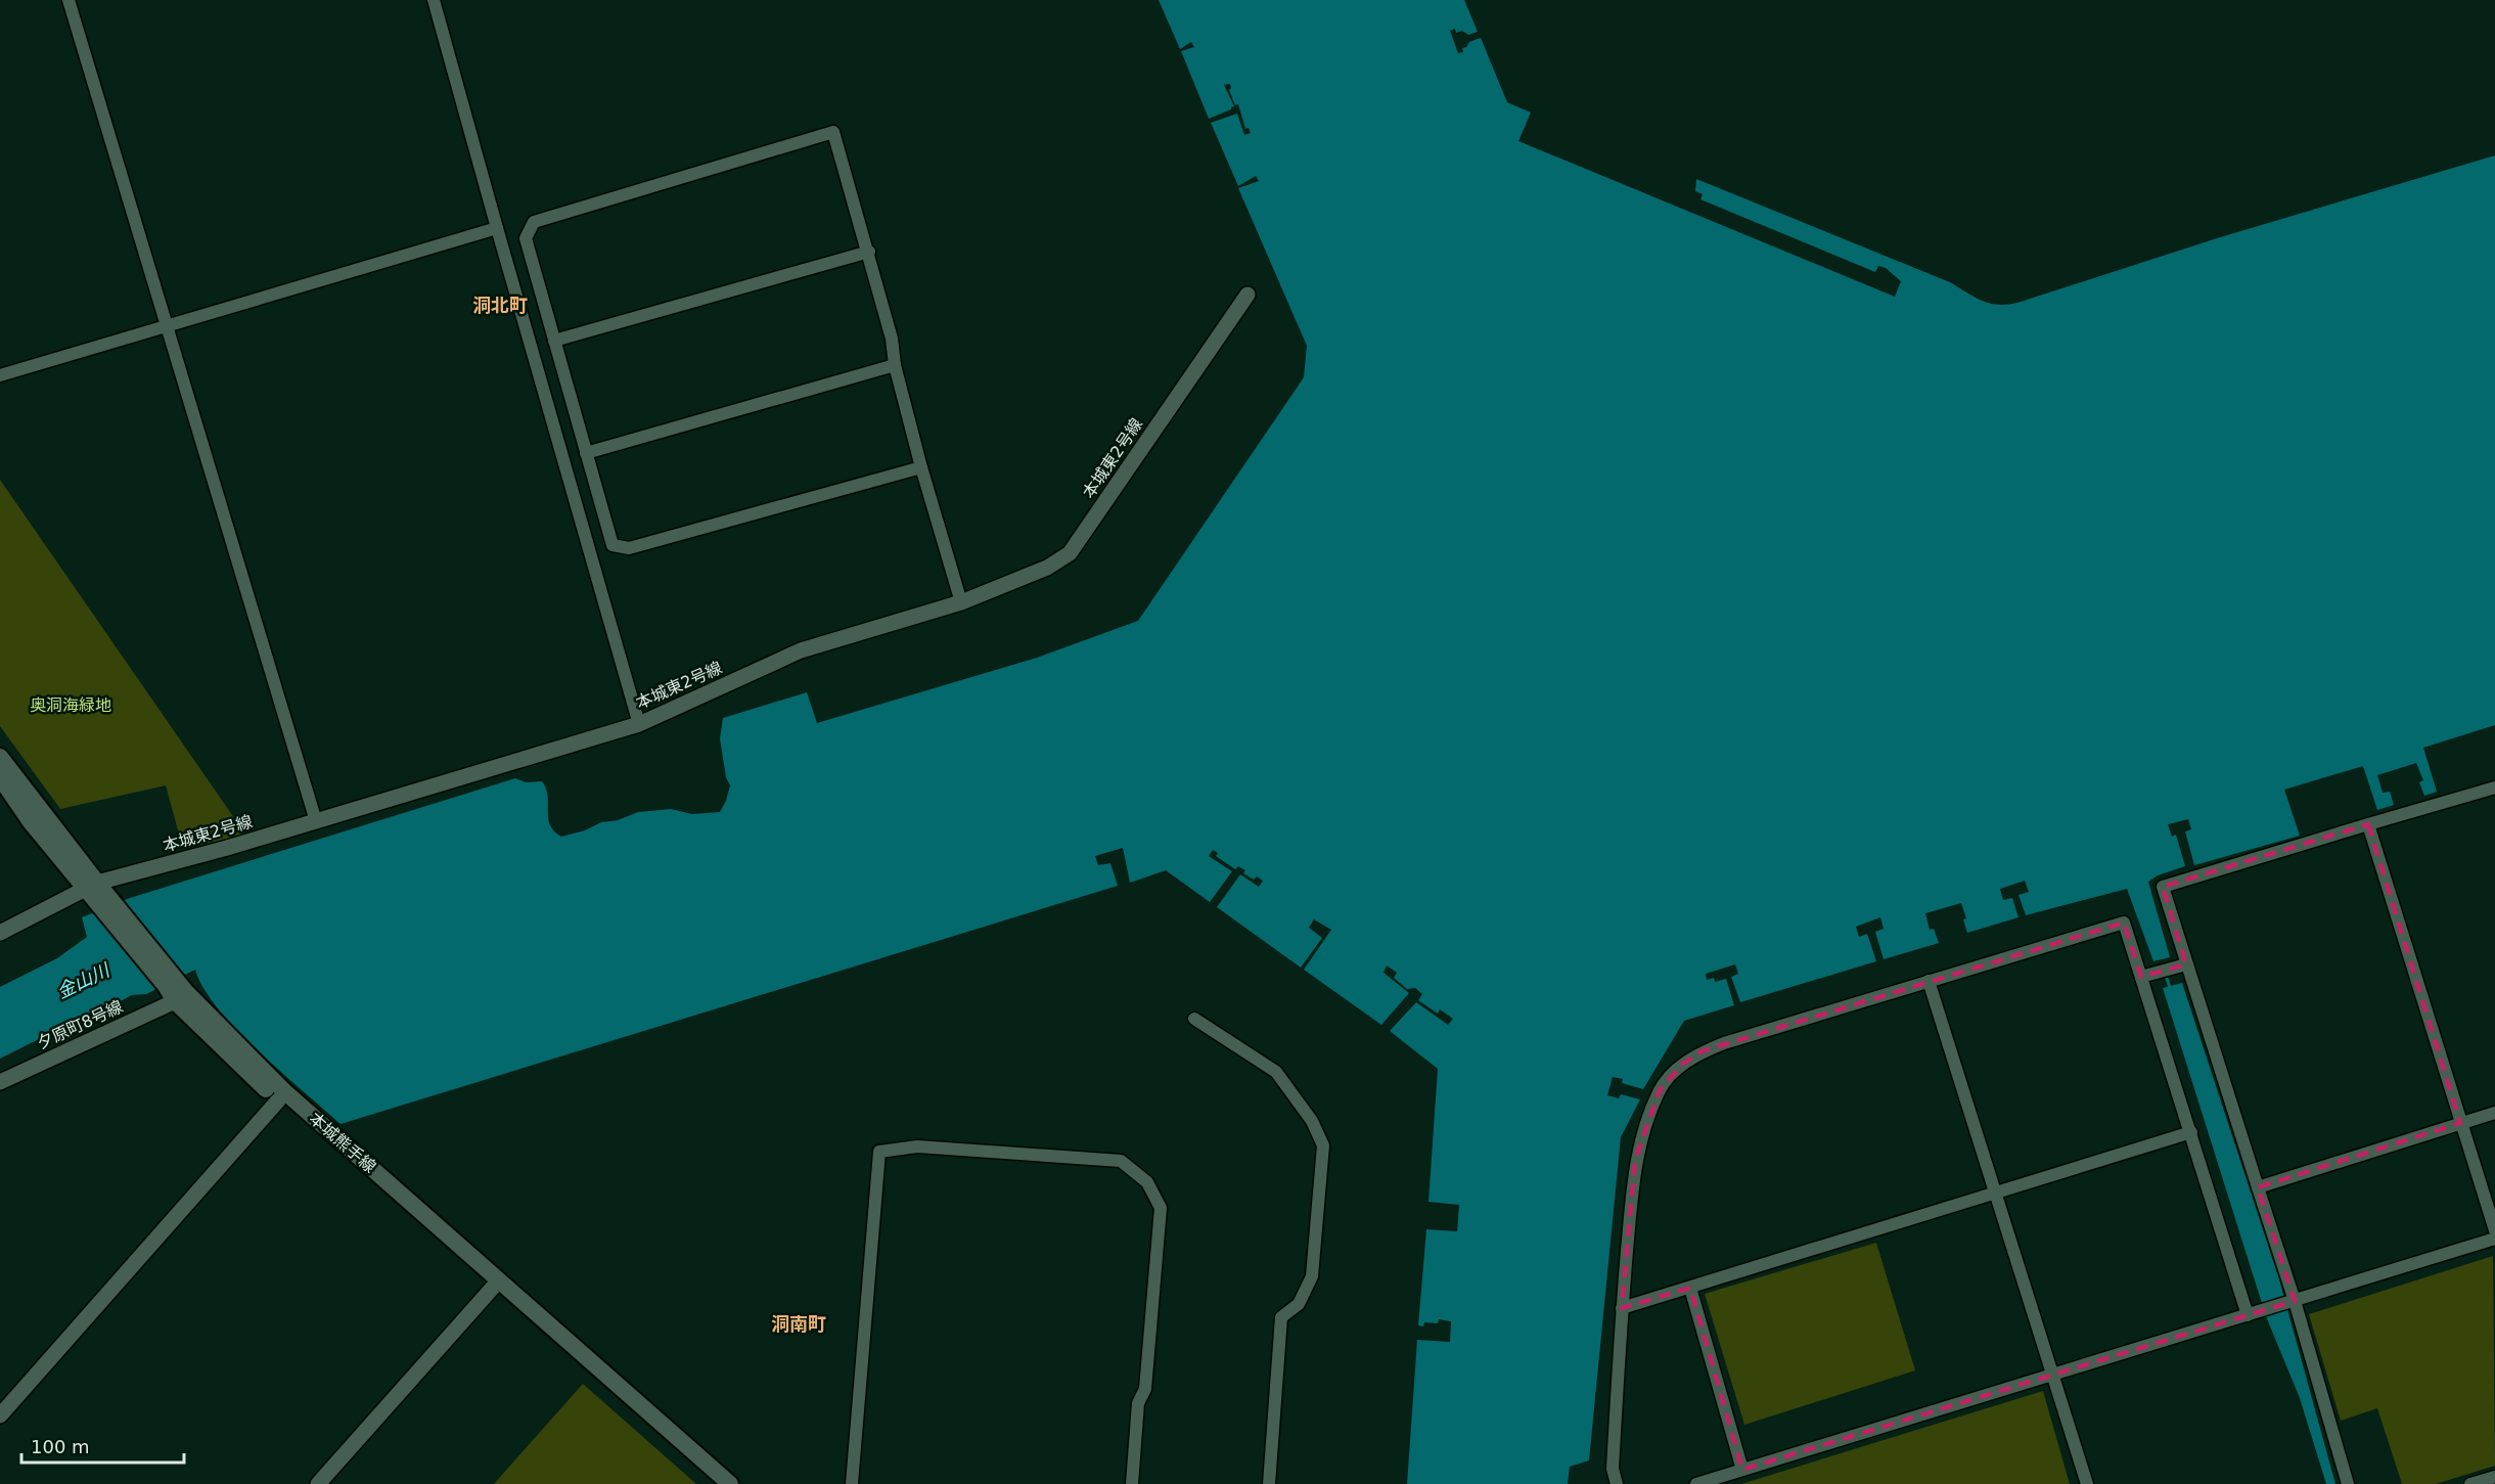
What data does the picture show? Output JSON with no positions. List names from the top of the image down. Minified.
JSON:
{"streets":{"main road":["本城熊手線"],"street":["本城東2号線","夕原町8号線"]},"crossings":[["本城東2号線","本城熊手線"],["夕原町8号線","本城熊手線"]],"districts":["洞北町","洞南町"],"water":["金山川"],"parks":["奥洞海緑地"],"scale_bar":"100 m"}
